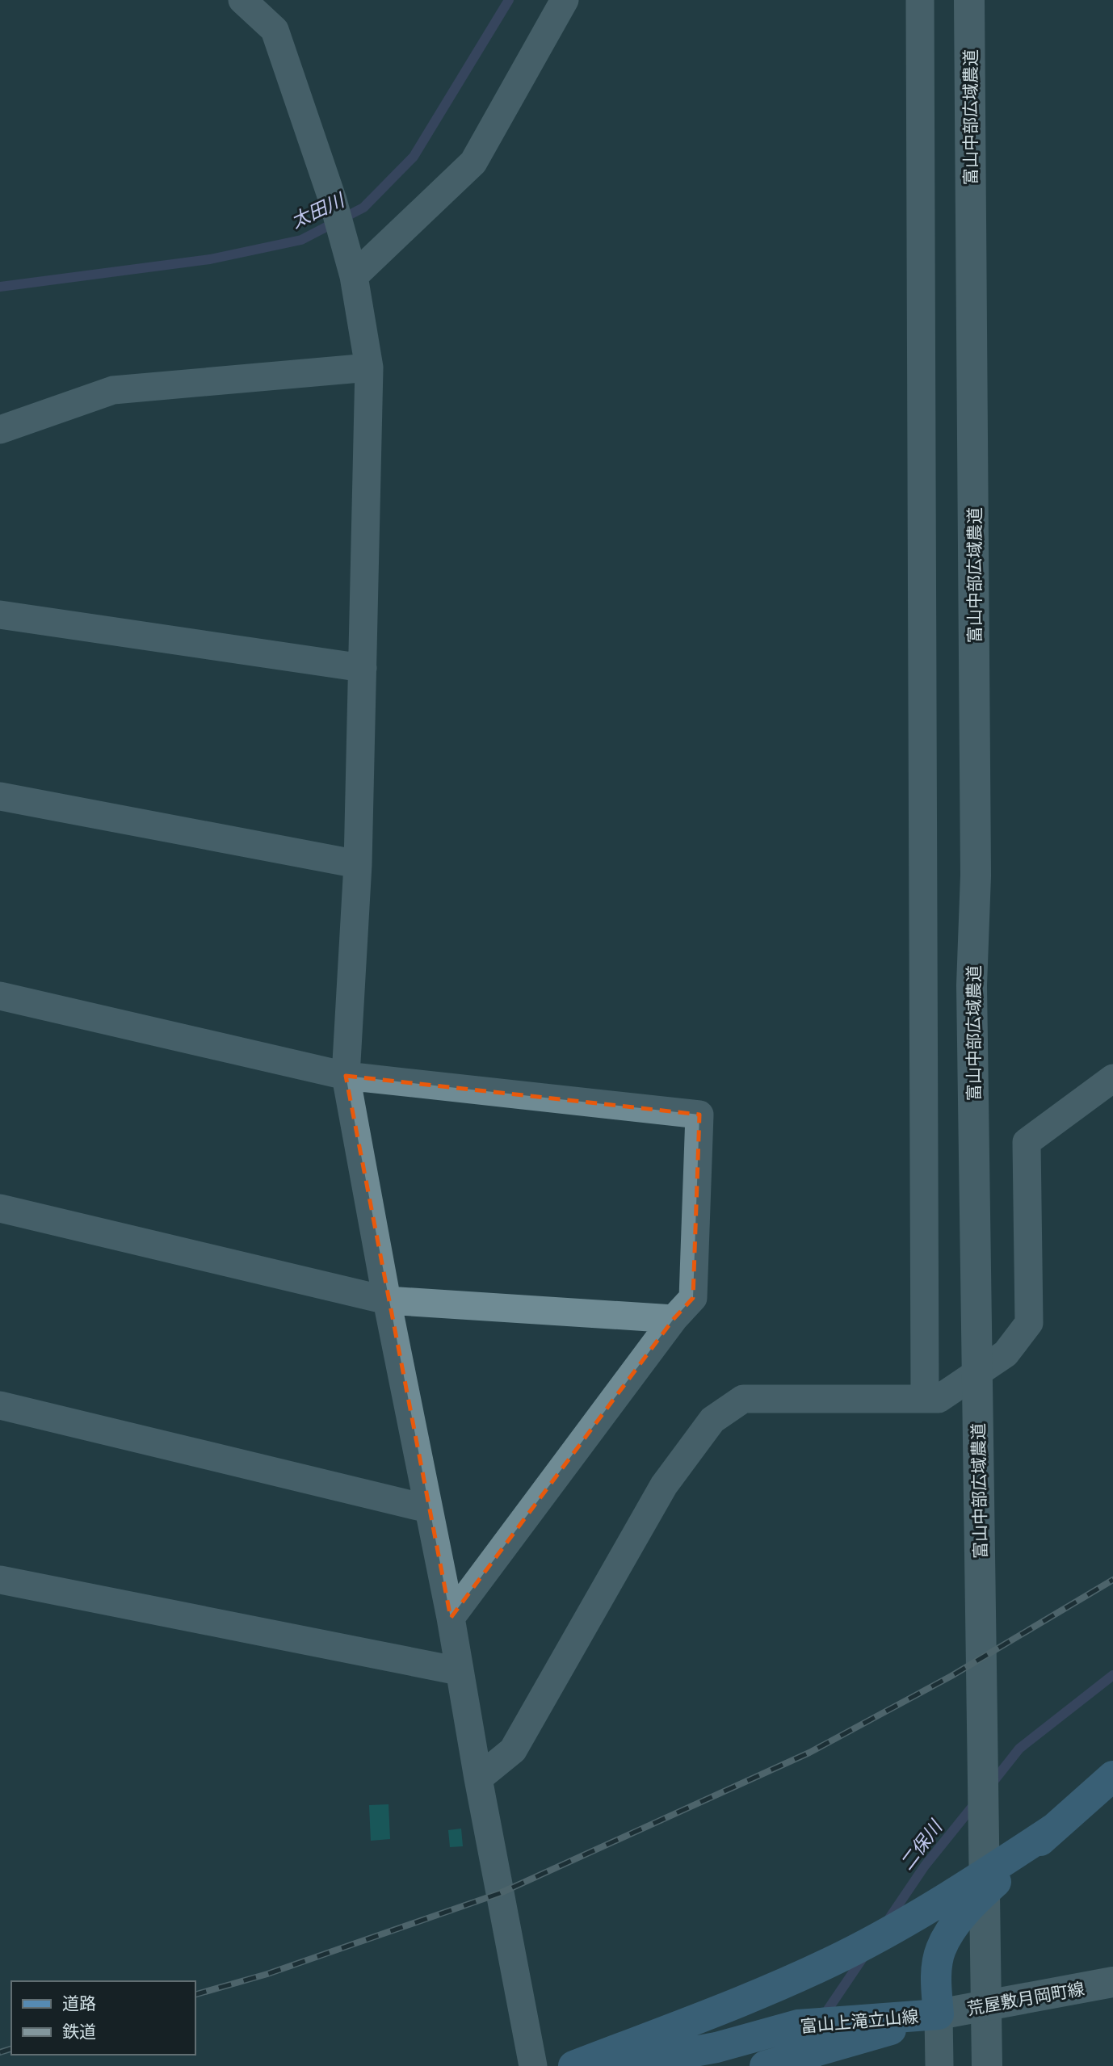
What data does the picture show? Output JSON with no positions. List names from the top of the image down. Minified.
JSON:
{"streets":{"main road":["富山上滝立山線"],"street":["富山中部広域農道","荒屋敷月岡町線"]},"crossings":[["荒屋敷月岡町線","富山上滝立山線"]],"water":["太田川","二保川"],"legend":["道路","鉄道"]}
